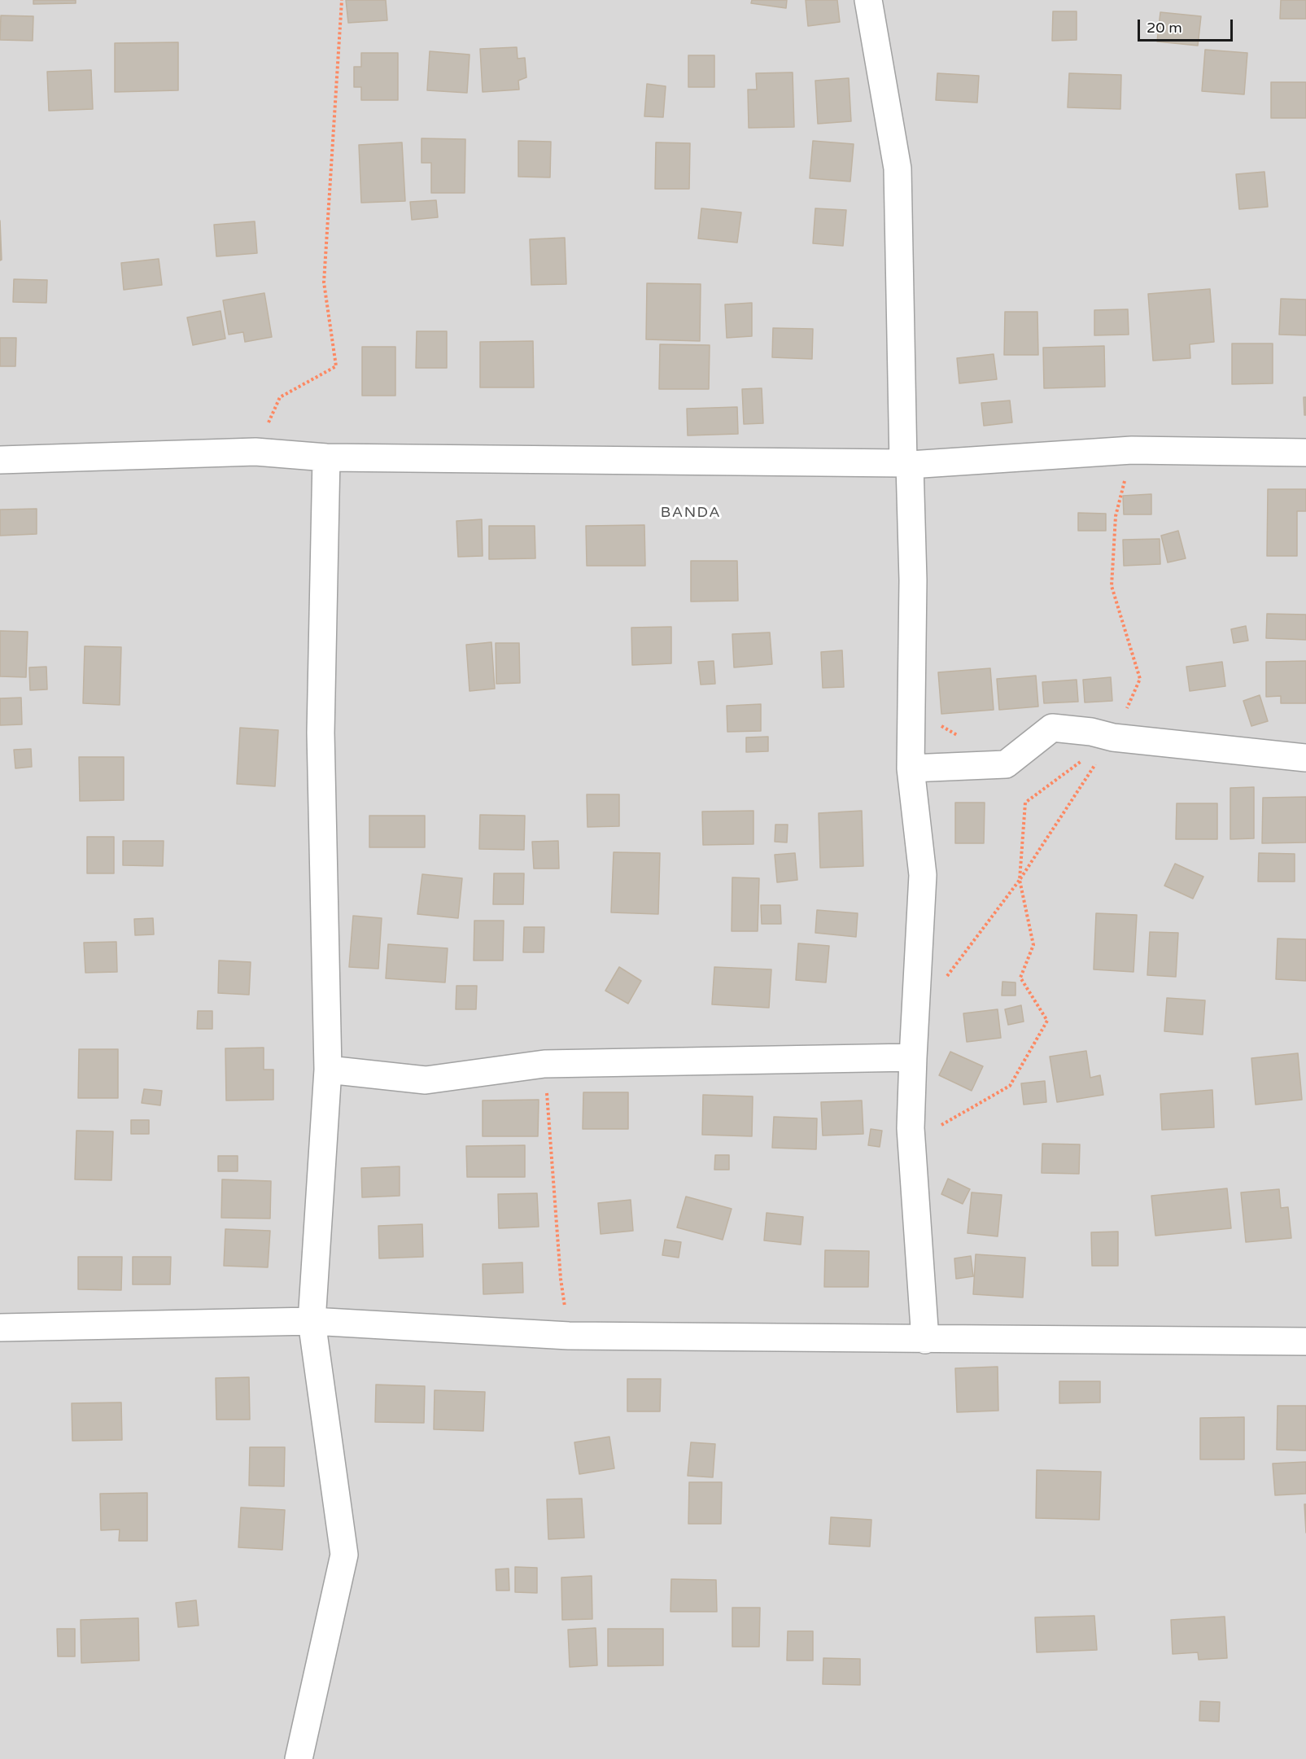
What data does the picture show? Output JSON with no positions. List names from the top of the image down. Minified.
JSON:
{"districts":["BANDA"],"scale_bar":"20 m"}
